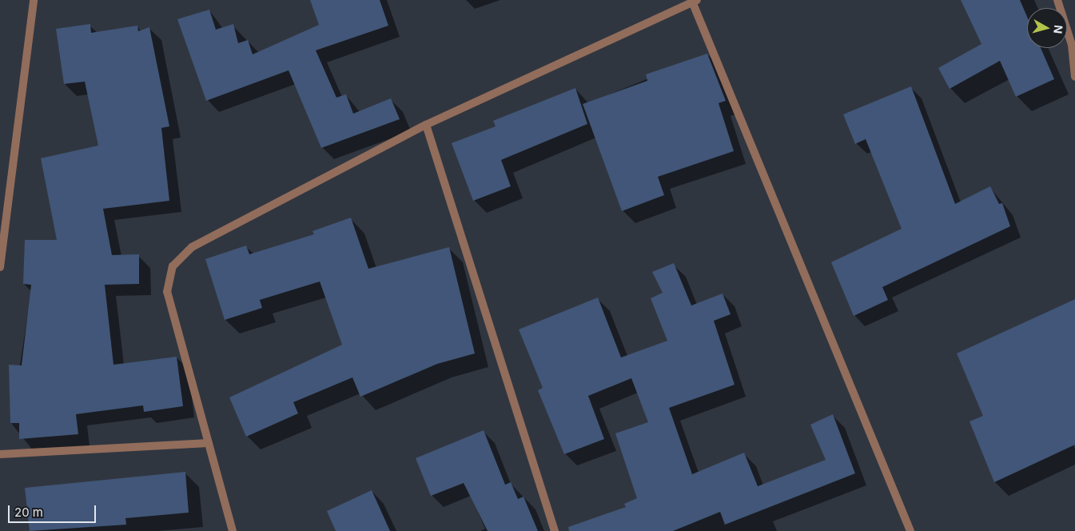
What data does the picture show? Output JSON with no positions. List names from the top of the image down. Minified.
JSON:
{"scale_bar":"20 m","north":"right"}
